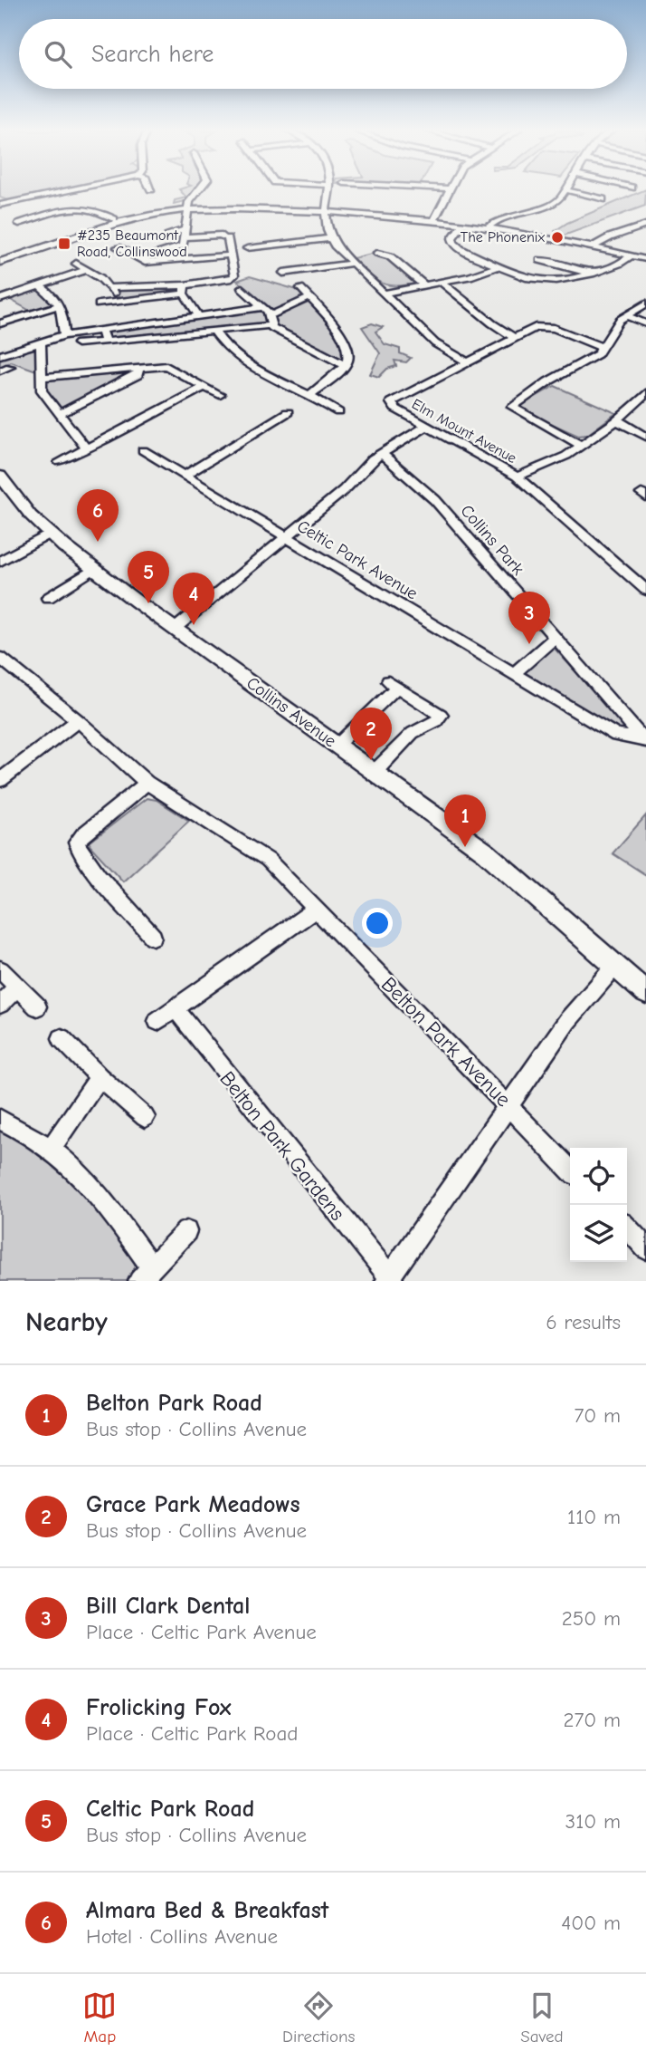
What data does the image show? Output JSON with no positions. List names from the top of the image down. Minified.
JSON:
{"streets":{"main road":["Collins Avenue"],"street":["Elm Mount Avenue","Collins Park","Celtic Park Avenue","Belton Park Avenue","Belton Park Gardens"]},"crossings":[["Collins Park","Celtic Park Avenue"]],"places":{"other":["The Phonenix"],"transit":["#235 Beaumont Road, Collinswood"]},"page":{"search":"Search here","pins":["6","5","4","3","2","1"],"heading":["Nearby","6 results"],"list":[{"mark":"1","name":"Belton Park Road","note":"Bus stop · Collins Avenue","value":"70 m"},{"mark":"2","name":"Grace Park Meadows","note":"Bus stop · Collins Avenue","value":"110 m"},{"mark":"3","name":"Bill Clark Dental","note":"Place · Celtic Park Avenue","value":"250 m"},{"mark":"4","name":"Frolicking Fox","note":"Place · Celtic Park Road","value":"270 m"},{"mark":"5","name":"Celtic Park Road","note":"Bus stop · Collins Avenue","value":"310 m"},{"mark":"6","name":"Almara Bed & Breakfast","note":"Hotel · Collins Avenue","value":"400 m"}],"nav":["Map","Directions","Saved"]}}
